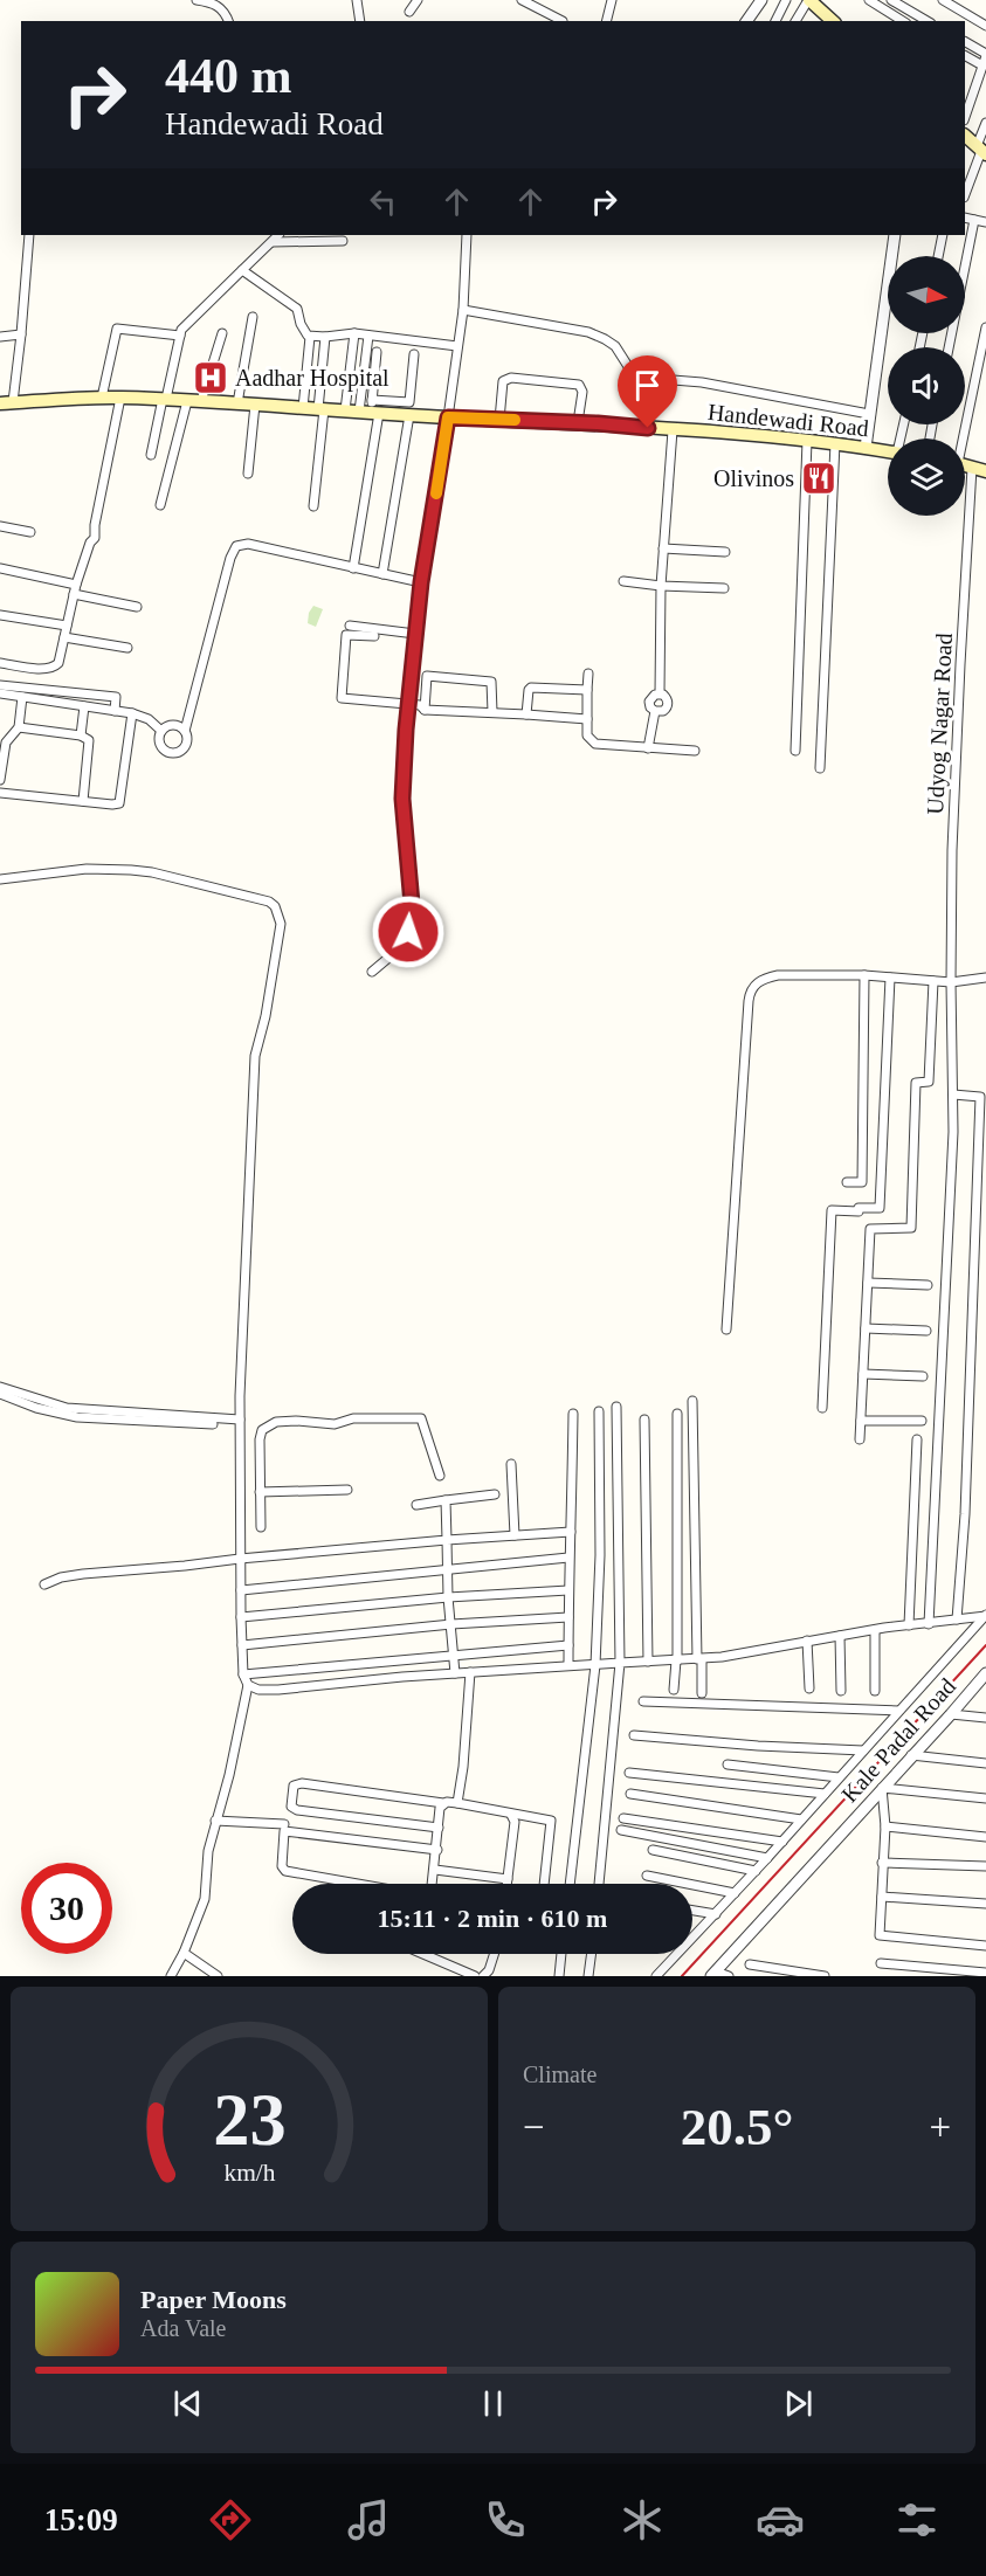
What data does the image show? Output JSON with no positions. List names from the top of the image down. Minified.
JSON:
{"streets":{"main road":["Handewadi Road"],"street":["Udyog Nagar Road","Kale Padal Road"]},"places":{"hospital":["Aadhar Hospital"],"restaurant":["Olivinos"]},"north":"right","page":{"turn":["440 m","Handewadi Road"],"limit":"30","trip":"15:11 · 2 min · 610 m","tile":"Climate","heat":["−","20.5°","+"],"song":["Paper Moons","Ada Vale"],"tabs":"15:09","gauge":["23","km/h"]}}
